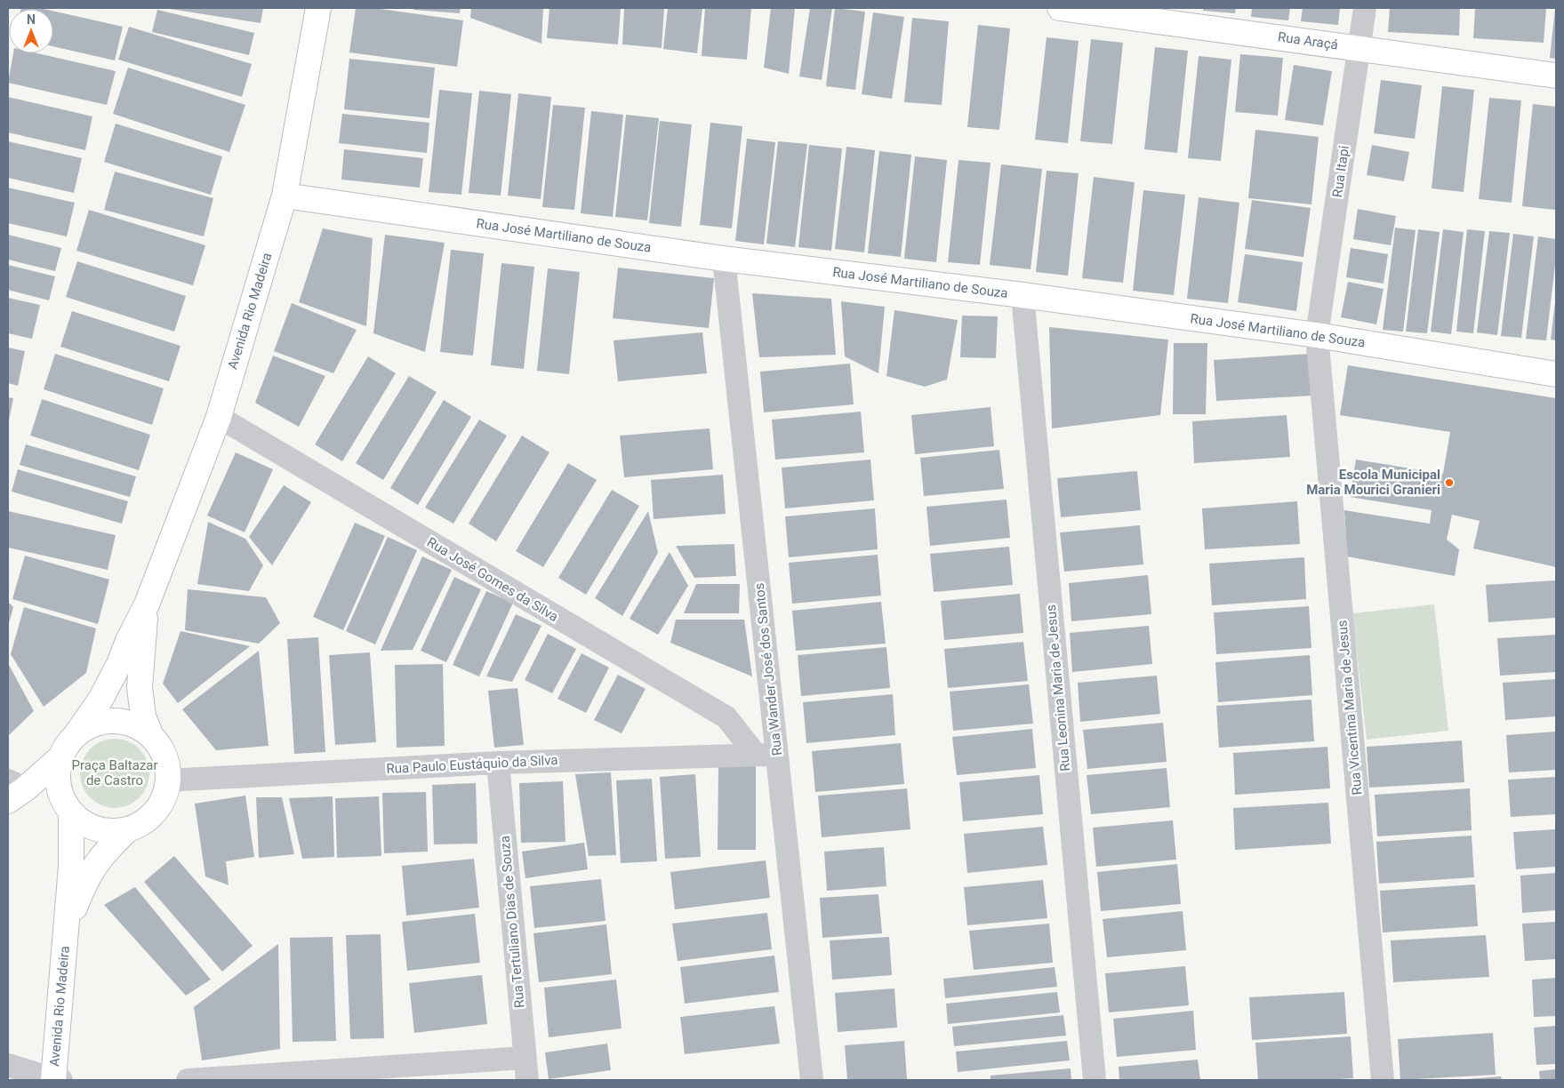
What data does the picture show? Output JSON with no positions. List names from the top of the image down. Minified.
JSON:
{"streets":{"street":["Rua Araçá","Rua Itapi","Rua José Martiliano de Souza","Avenida Rio Madeira","Rua José Gomes da Silva","Rua Wander José dos Santos","Rua Leonina Maria de Jesus","Rua Vicentina Maria de Jesus","Rua Paulo Eustáquio da Silva","Rua Tertuliano Dias de Souza"]},"crossings":[["Rua Araçá","Rua Itapi"],["Rua Itapi","Rua José Martiliano de Souza"],["Rua Itapi","Rua Vicentina Maria de Jesus"],["Rua José Martiliano de Souza","Avenida Rio Madeira"],["Rua José Martiliano de Souza","Rua Wander José dos Santos"],["Rua José Martiliano de Souza","Rua Leonina Maria de Jesus"],["Rua José Martiliano de Souza","Rua Vicentina Maria de Jesus"],["Avenida Rio Madeira","Rua José Gomes da Silva"],["Avenida Rio Madeira","Rua Paulo Eustáquio da Silva"],["Rua José Gomes da Silva","Rua Wander José dos Santos"],["Rua José Gomes da Silva","Rua Paulo Eustáquio da Silva"],["Rua Wander José dos Santos","Rua Paulo Eustáquio da Silva"],["Rua Paulo Eustáquio da Silva","Rua Tertuliano Dias de Souza"]],"parks":["Praça Baltazar de Castro"],"places":["Escola Municipal Maria Mourici Granieri"],"north":"top"}
